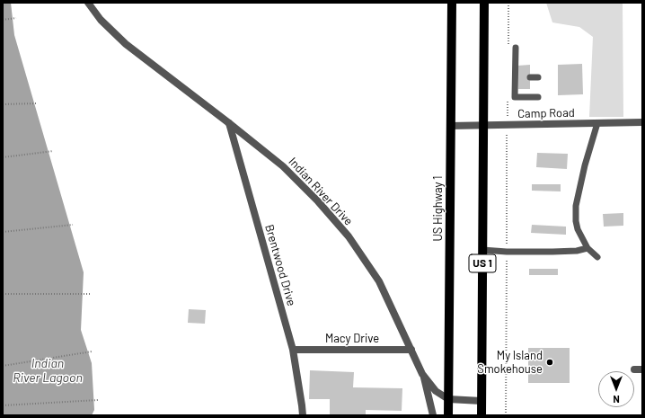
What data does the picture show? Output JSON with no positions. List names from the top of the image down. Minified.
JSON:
{"streets":{"main road":["US Highway 1","US 1"],"street":["Camp Road","Indian River Drive","Brentwood Drive","Macy Drive"]},"crossings":[["Camp Road","US Highway 1"],["Camp Road","US 1"],["Indian River Drive","US Highway 1"],["Indian River Drive","Brentwood Drive"],["Indian River Drive","Macy Drive"],["Brentwood Drive","Macy Drive"]],"water":["Indian River Lagoon"],"places":["My Island Smokehouse"],"north":"bottom"}
